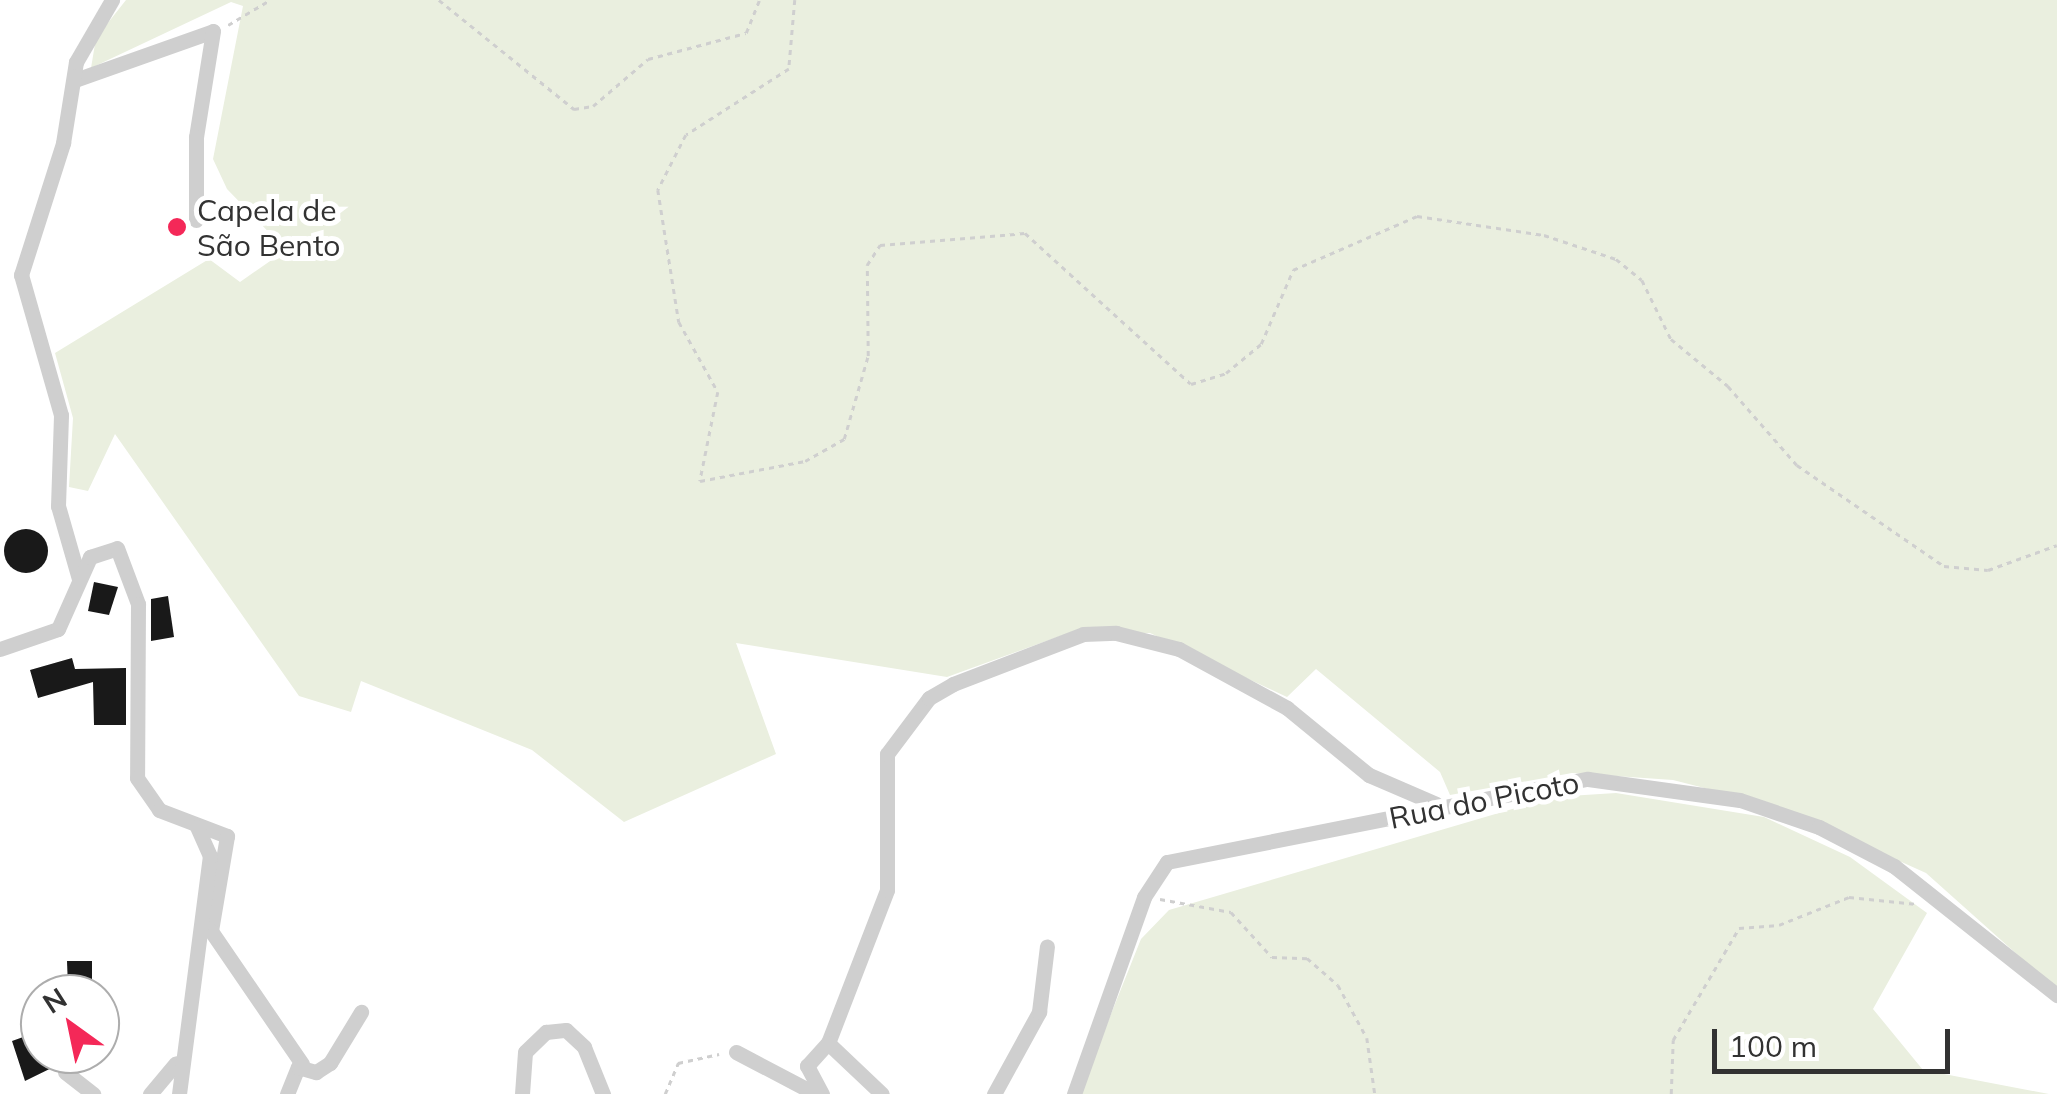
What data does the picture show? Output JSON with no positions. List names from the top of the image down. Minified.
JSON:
{"streets":{"street":["Rua do Picoto"]},"places":["Capela de São Bento"],"scale_bar":"100 m","north":"top left"}
